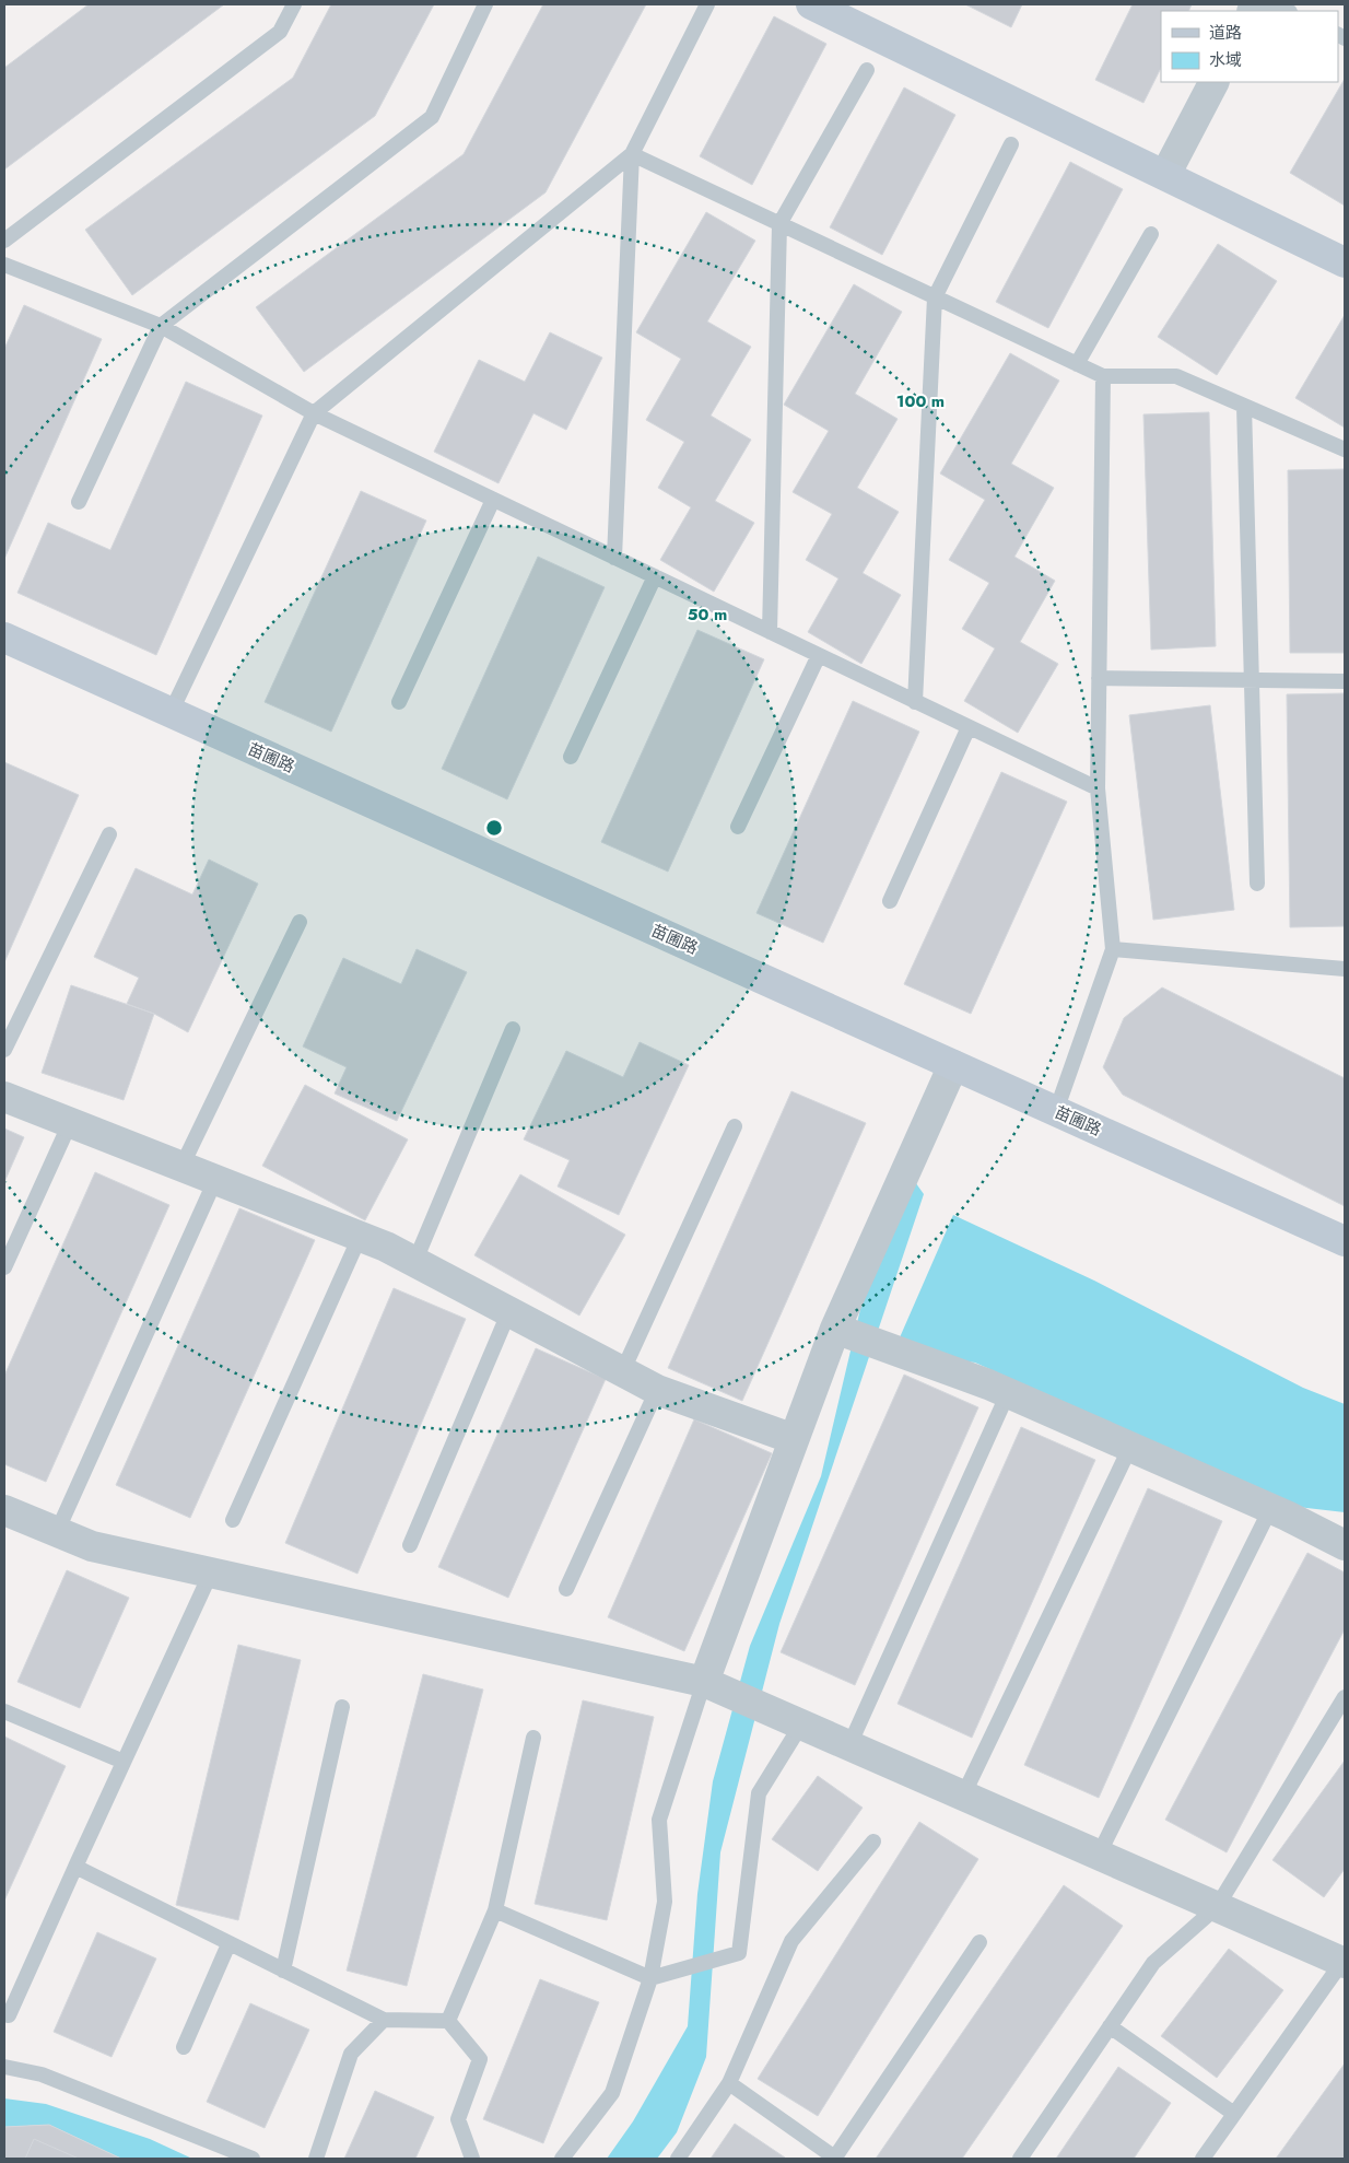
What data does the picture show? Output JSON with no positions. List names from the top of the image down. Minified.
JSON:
{"streets":{"street":["苗圃路"]},"legend":["道路","水域"],"rings":["100 m","50 m"]}
